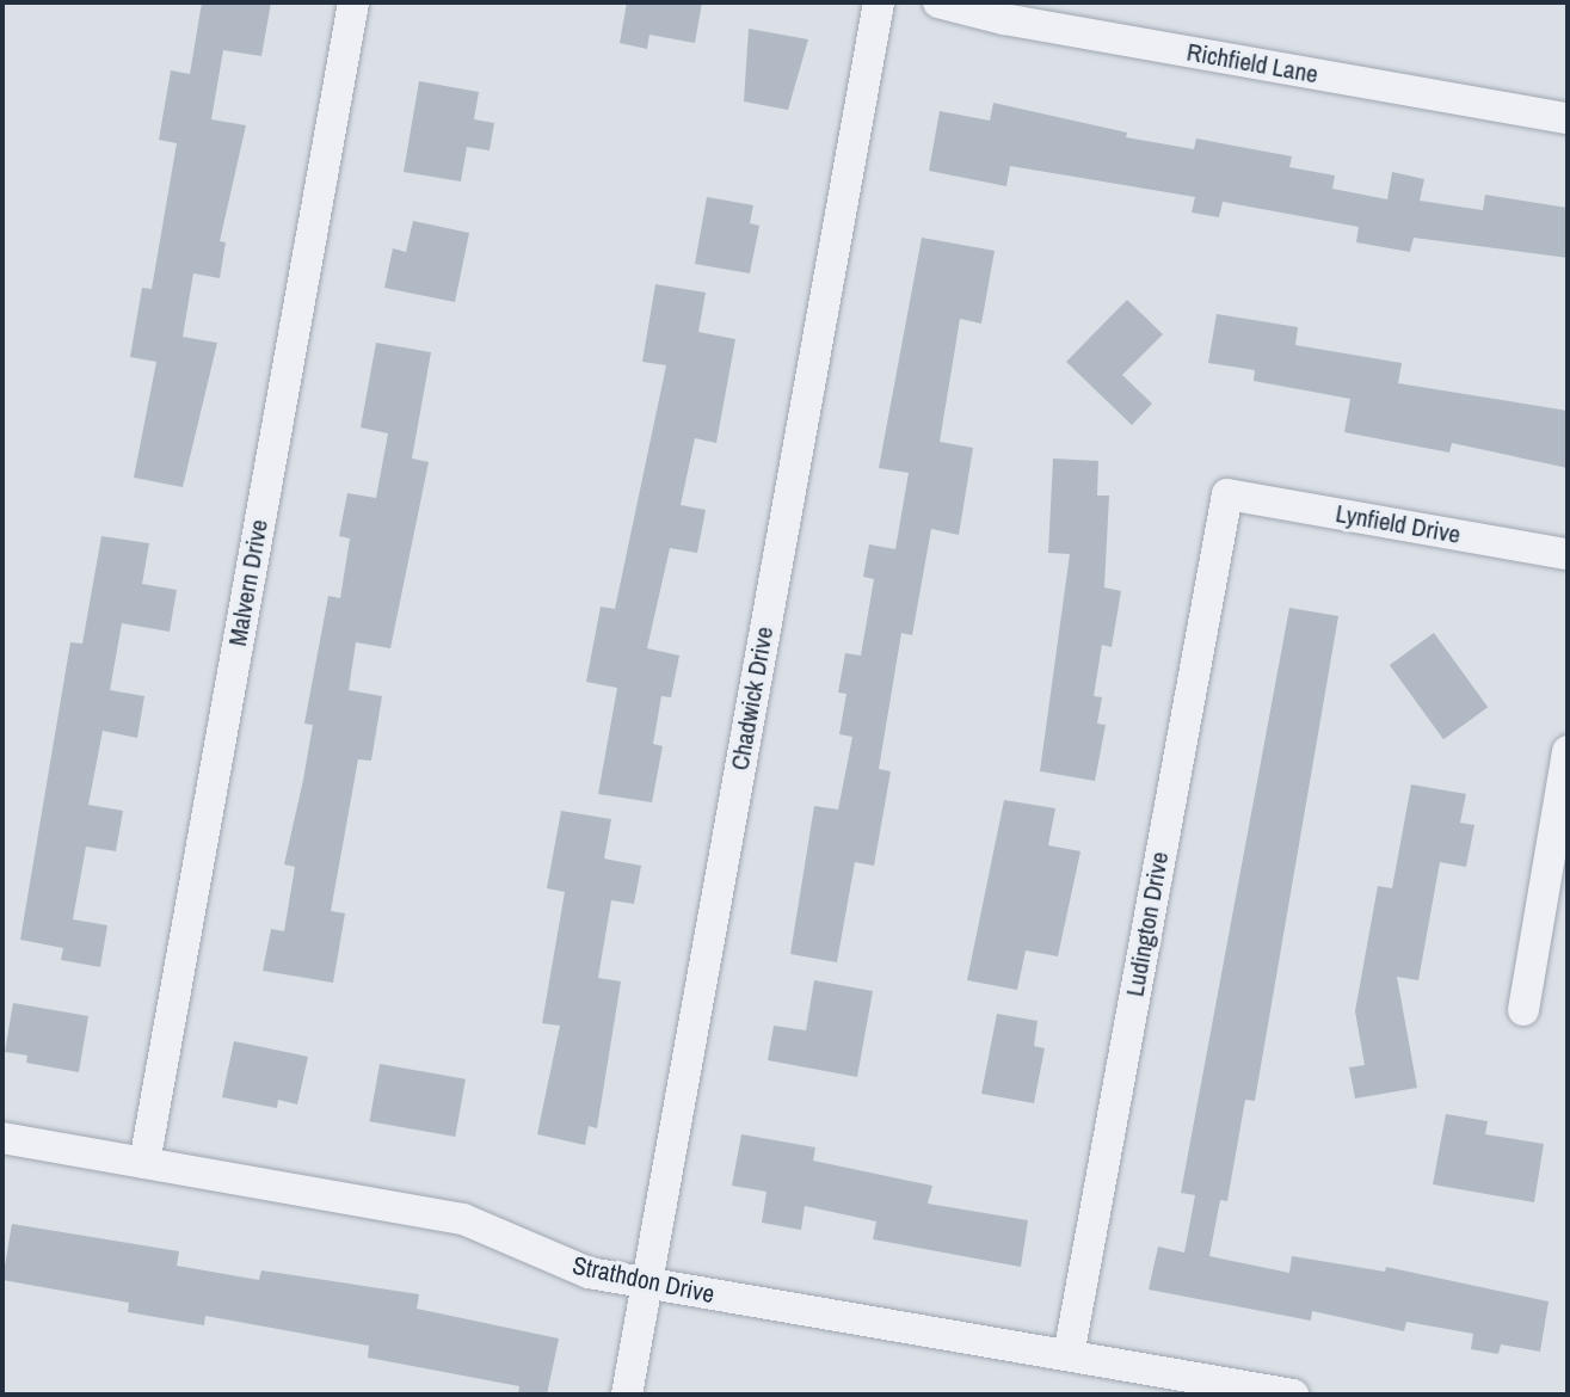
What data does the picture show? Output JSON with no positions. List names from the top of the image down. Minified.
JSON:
{"streets":{"street":["Richfield Lane","Lynfield Drive","Malvern Drive","Chadwick Drive","Ludington Drive","Strathdon Drive"]},"crossings":[["Lynfield Drive","Ludington Drive"],["Malvern Drive","Strathdon Drive"],["Chadwick Drive","Strathdon Drive"],["Ludington Drive","Strathdon Drive"]]}
